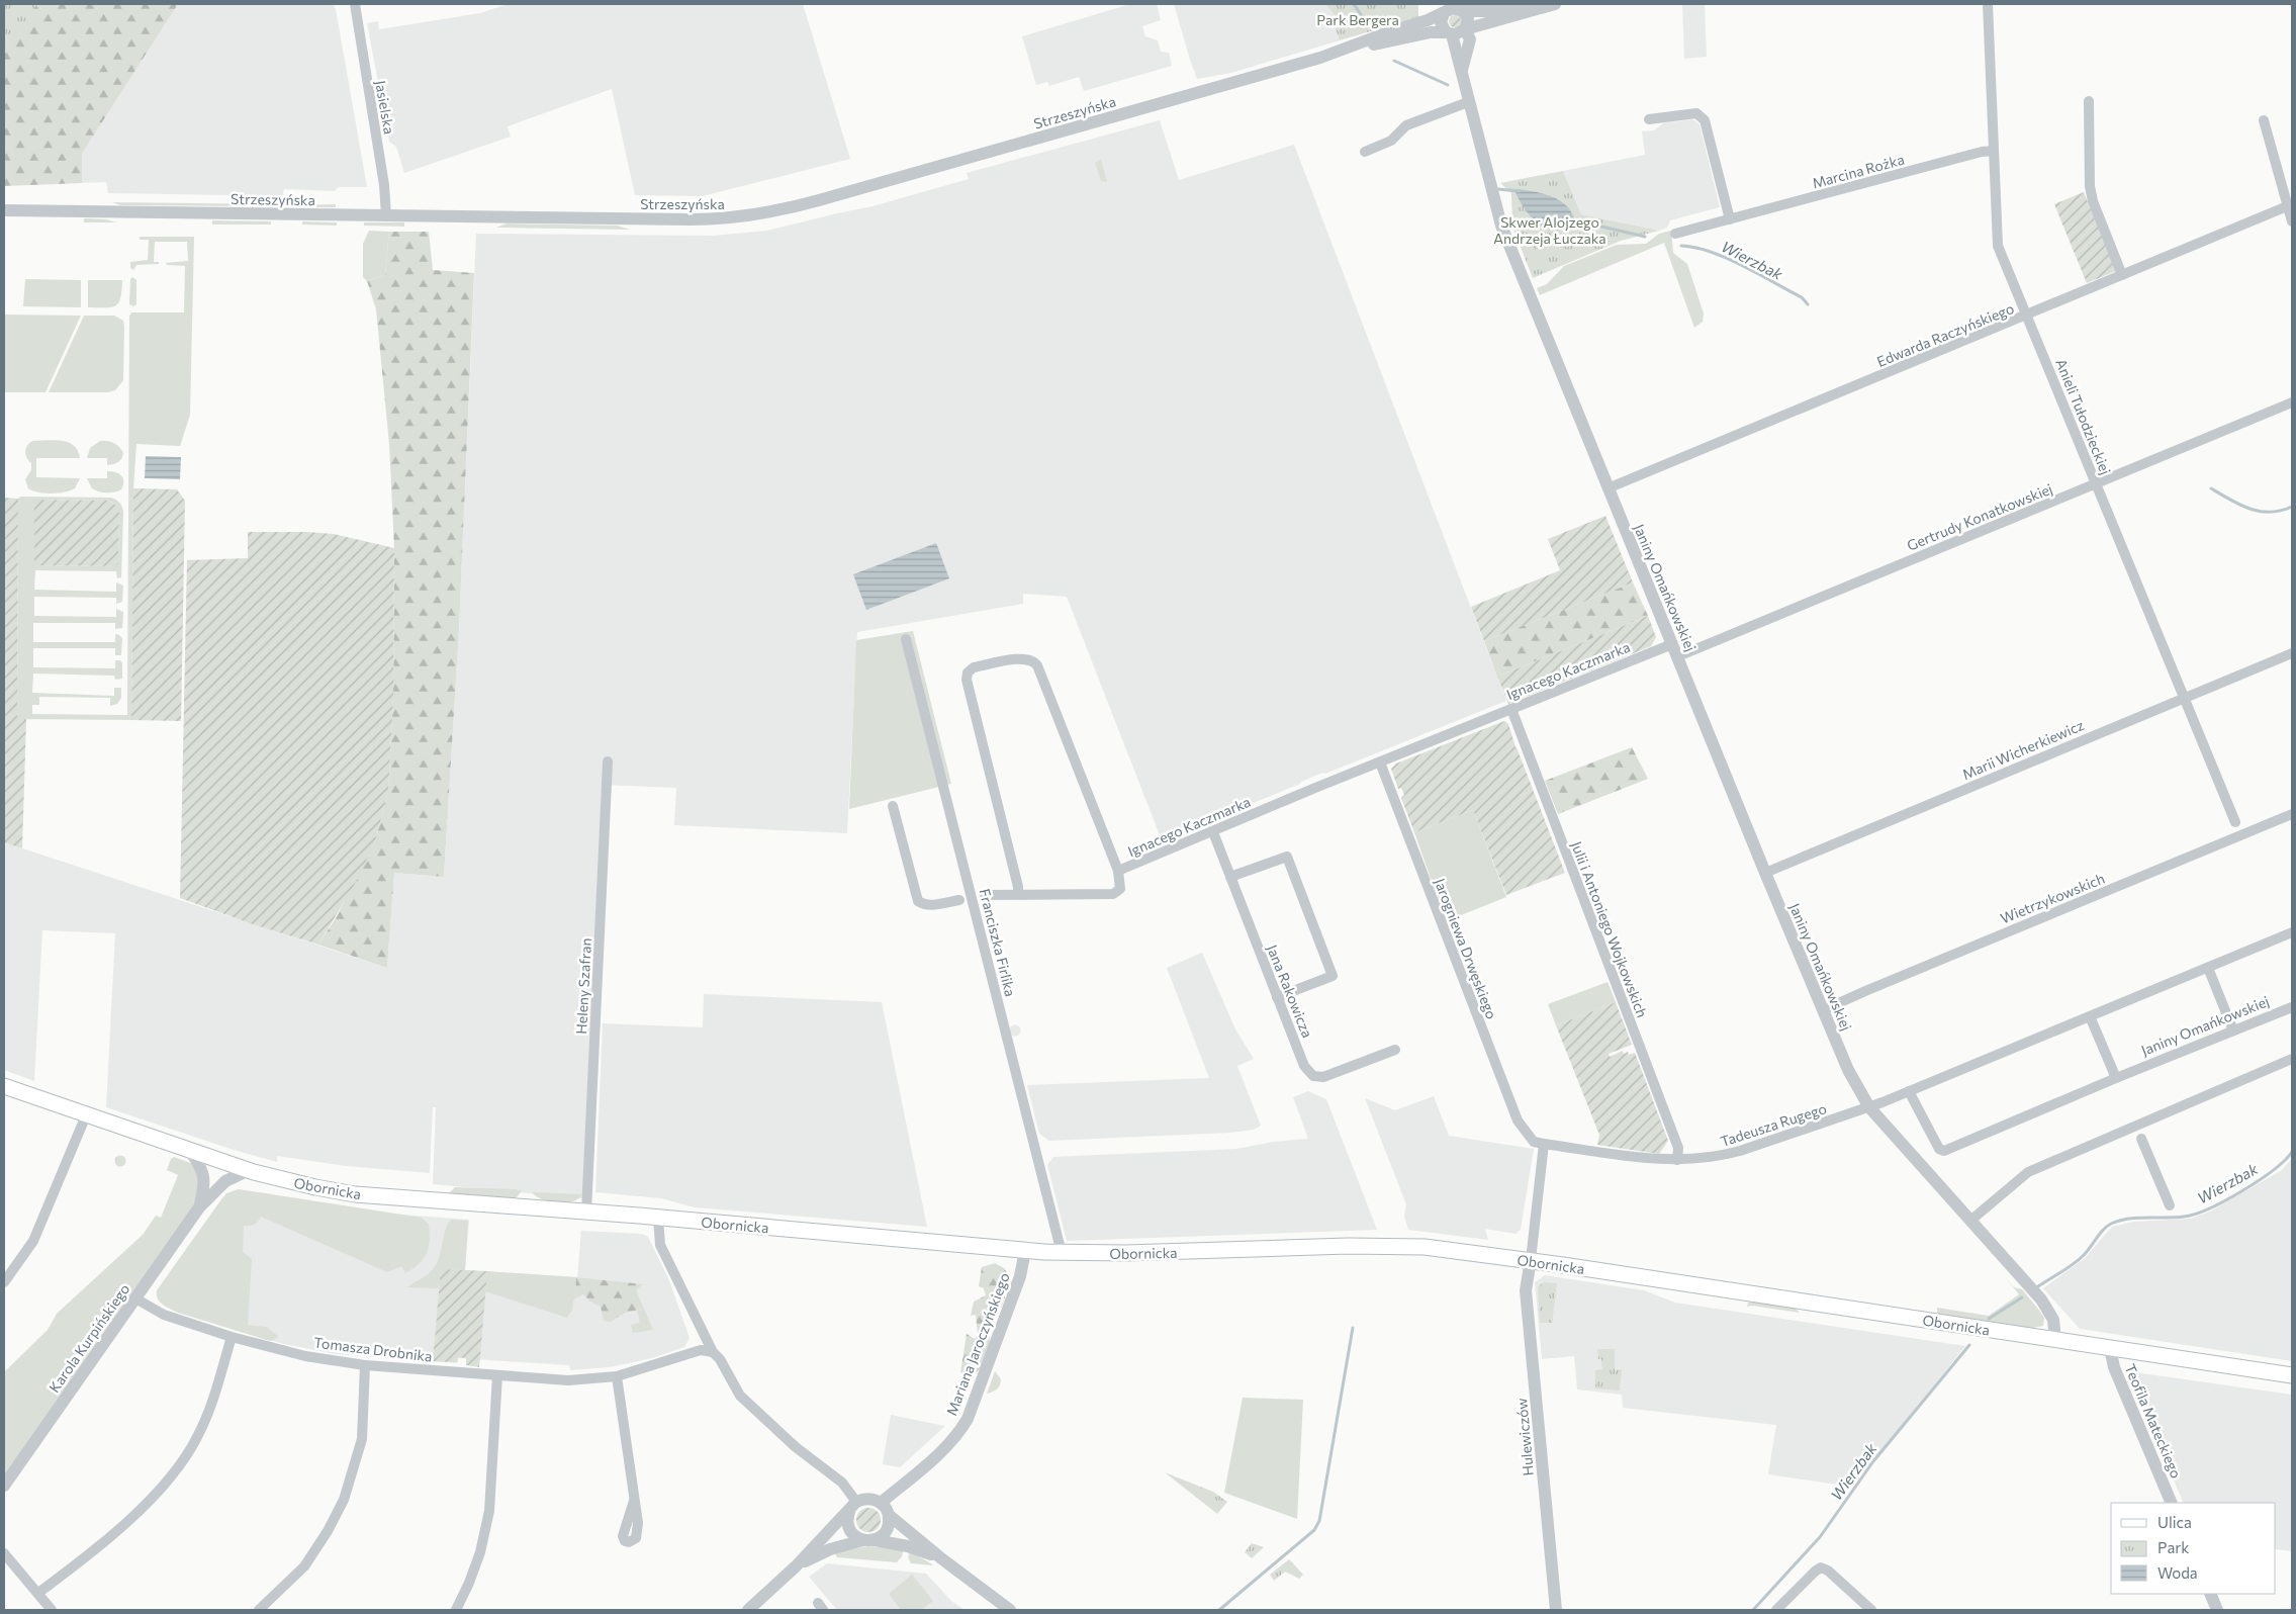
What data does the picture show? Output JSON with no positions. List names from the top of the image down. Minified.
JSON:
{"streets":{"main road":["Obornicka"],"street":["Jasielska","Strzeszyńska","Marcina Rożka","Edwarda Raczyńskiego","Anieli Tułodzieckiej","Gertrudy Konatkowskiej","Janiny Omańkowskiej","Ignacego Kaczmarka","Marii Wicherkiewicz","Wietrzykowskich","Julii i Antoniego Wojkowskich","Franciszka Firlika","Jarogniewa Drwęskiego","Heleny Szafran","Jana Rakowicza","Tadeusza Rugego","Karola Kurpińskiego","Mariana Jaroczyńskiego","Tomasza Drobnika","Teofila Mateckiego","Hulewiczów"]},"crossings":[["Jasielska","Strzeszyńska"],["Strzeszyńska","Janiny Omańkowskiej"],["Marcina Rożka","Anieli Tułodzieckiej"],["Edwarda Raczyńskiego","Anieli Tułodzieckiej"],["Edwarda Raczyńskiego","Janiny Omańkowskiej"],["Anieli Tułodzieckiej","Gertrudy Konatkowskiej"],["Anieli Tułodzieckiej","Marii Wicherkiewicz"],["Gertrudy Konatkowskiej","Janiny Omańkowskiej"],["Janiny Omańkowskiej","Ignacego Kaczmarka"],["Janiny Omańkowskiej","Marii Wicherkiewicz"],["Janiny Omańkowskiej","Wietrzykowskich"],["Janiny Omańkowskiej","Tadeusza Rugego"],["Janiny Omańkowskiej","Obornicka"],["Ignacego Kaczmarka","Julii i Antoniego Wojkowskich"],["Ignacego Kaczmarka","Franciszka Firlika"],["Ignacego Kaczmarka","Jarogniewa Drwęskiego"],["Ignacego Kaczmarka","Jana Rakowicza"],["Julii i Antoniego Wojkowskich","Tadeusza Rugego"],["Franciszka Firlika","Obornicka"],["Jarogniewa Drwęskiego","Tadeusza Rugego"],["Heleny Szafran","Obornicka"],["Obornicka","Karola Kurpińskiego"],["Obornicka","Mariana Jaroczyńskiego"],["Obornicka","Teofila Mateckiego"],["Obornicka","Hulewiczów"],["Karola Kurpińskiego","Tomasza Drobnika"]],"water":["Wierzbak"],"parks":["Park Bergera","Skwer Alojzego Andrzeja Łuczaka"],"legend":["Ulica","Park","Woda"]}
